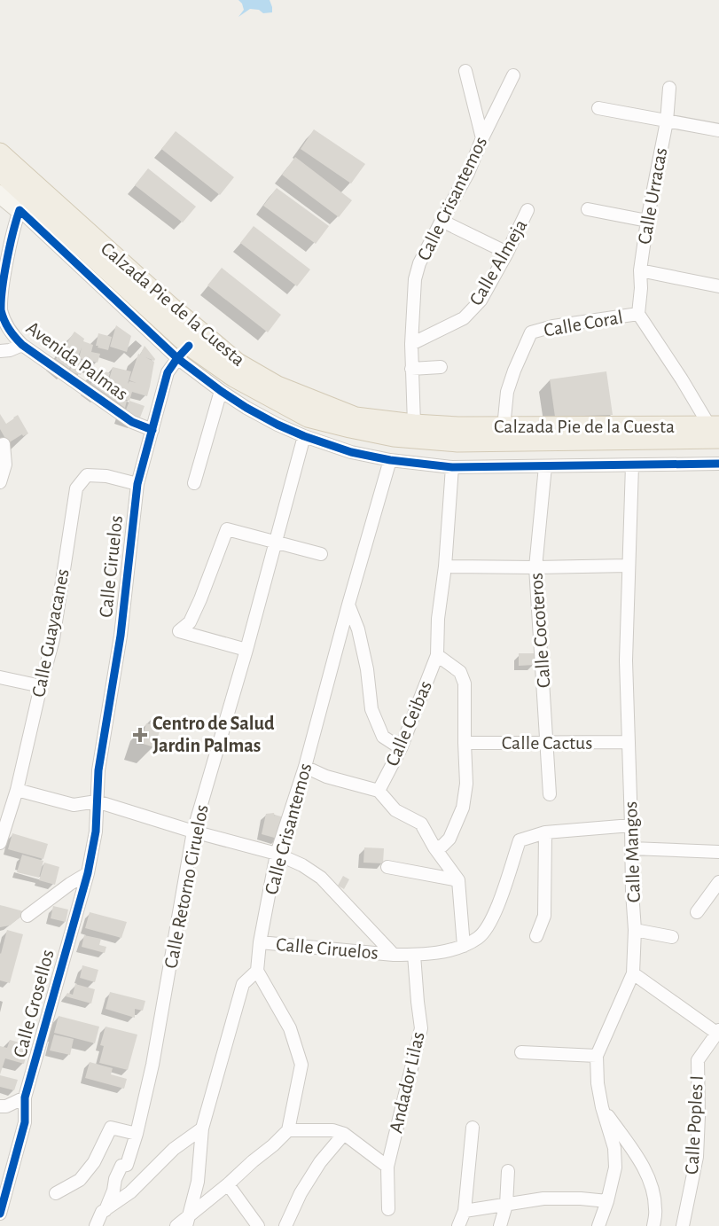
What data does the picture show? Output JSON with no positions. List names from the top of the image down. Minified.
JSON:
{"streets":{"main road":["Calzada Pie de la Cuesta"],"street":["Calle Urracas","Calle Crisantemos","Calle Almeja","Calle Coral","Avenida Palmas","Calle Ciruelos","Calle Cocoteros","Calle Guayacanes","Calle Ceibas","Calle Cactus","Calle Mangos","Calle Retorno Ciruelos","Calle Grosellos","Andador Lilas","Calle Poples I"]},"crossings":[["Calle Urracas","Calle Coral"],["Calle Crisantemos","Calle Almeja"],["Calle Crisantemos","Calzada Pie de la Cuesta"],["Calle Crisantemos","Calle Ciruelos"],["Calzada Pie de la Cuesta","Calle Coral"],["Calzada Pie de la Cuesta","Avenida Palmas"],["Calzada Pie de la Cuesta","Calle Ciruelos"],["Avenida Palmas","Calle Ciruelos"],["Calle Ciruelos","Calle Guayacanes"],["Calle Ciruelos","Calle Mangos"],["Calle Ciruelos","Calle Retorno Ciruelos"],["Calle Ciruelos","Calle Grosellos"],["Calle Ciruelos","Andador Lilas"],["Calle Cocoteros","Calle Cactus"],["Calle Cactus","Calle Mangos"]],"places":{"health":["Centro de Salud Jardin Palmas"]}}
